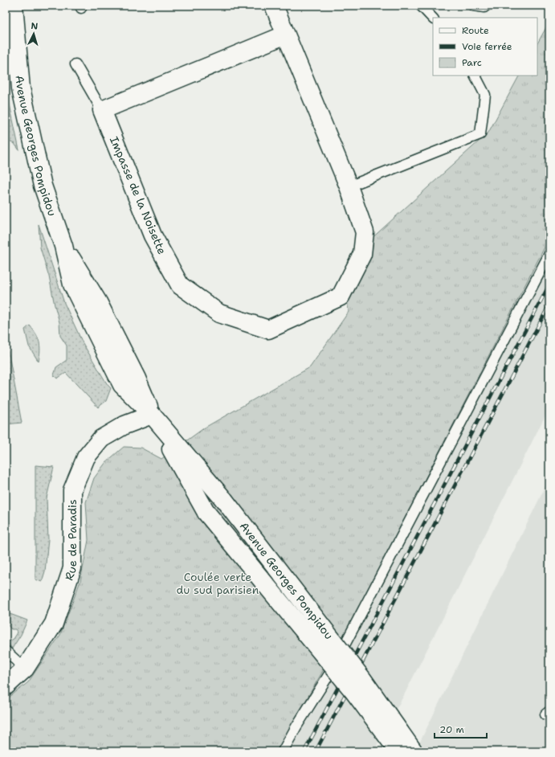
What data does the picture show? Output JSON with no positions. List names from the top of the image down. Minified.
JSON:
{"streets":{"main road":["Avenue Georges Pompidou","Impasse de la Noisette","Rue de Paradis"]},"crossings":[["Avenue Georges Pompidou","Rue de Paradis"]],"parks":["Coulée verte du sud parisien"],"legend":["Route","Voie ferrée","Parc"],"scale_bar":"20 m","north":"top"}
